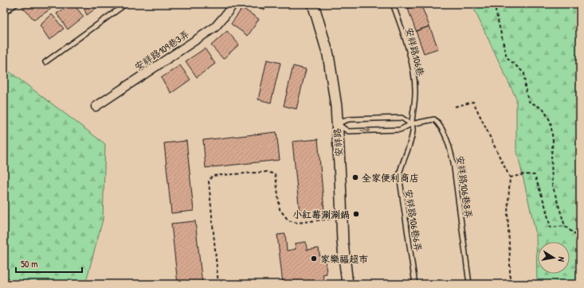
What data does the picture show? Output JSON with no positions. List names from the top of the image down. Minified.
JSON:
{"streets":{"street":["安祥路109巷3弄","安祥路"],"lane":["安祥路106巷","安祥路106巷8弄","安祥路106巷6弄"]},"crossings":[["安祥路106巷","安祥路106巷8弄"],["安祥路106巷","安祥路106巷6弄"],["安祥路106巷8弄","安祥路106巷6弄"]],"places":["全家便利商店","小紅莓涮涮鍋","家樂福超市"],"scale_bar":"50 m","north":"right"}
